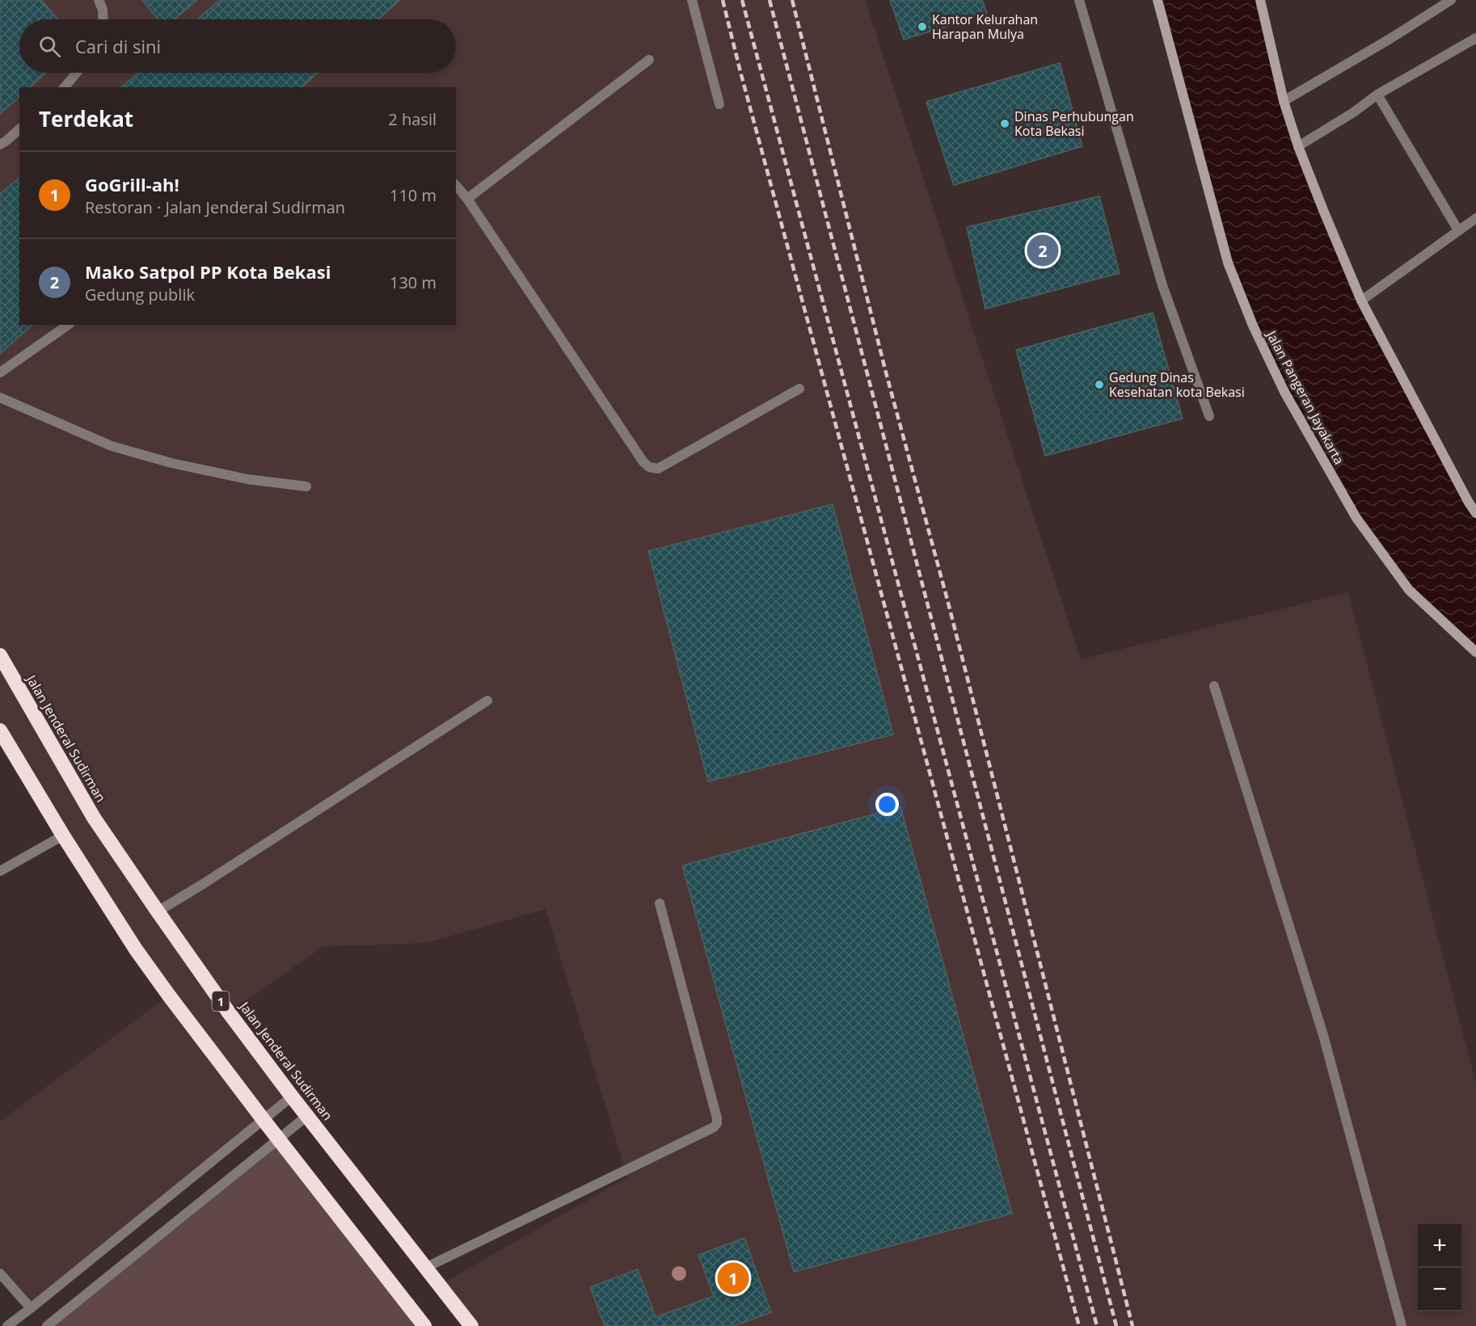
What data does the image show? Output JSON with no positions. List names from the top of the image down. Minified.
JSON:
{"streets":{"highway":["Jalan Jenderal Sudirman","1"],"street":["Jalan Pangeran Jayakarta"]},"places":["Kantor Kelurahan Harapan Mulya","Dinas Perhubungan Kota Bekasi","Gedung Dinas Kesehatan kota Bekasi"],"page":{"search":"Cari di sini","heading":["Terdekat","2 hasil"],"list":[{"mark":"1","name":"GoGrill-ah!","note":"Restoran · Jalan Jenderal Sudirman","value":"110 m"},{"mark":"2","name":"Mako Satpol PP Kota Bekasi","note":"Gedung publik","value":"130 m"}],"pins":["2","1"],"map_buttons":["+","−"]}}
